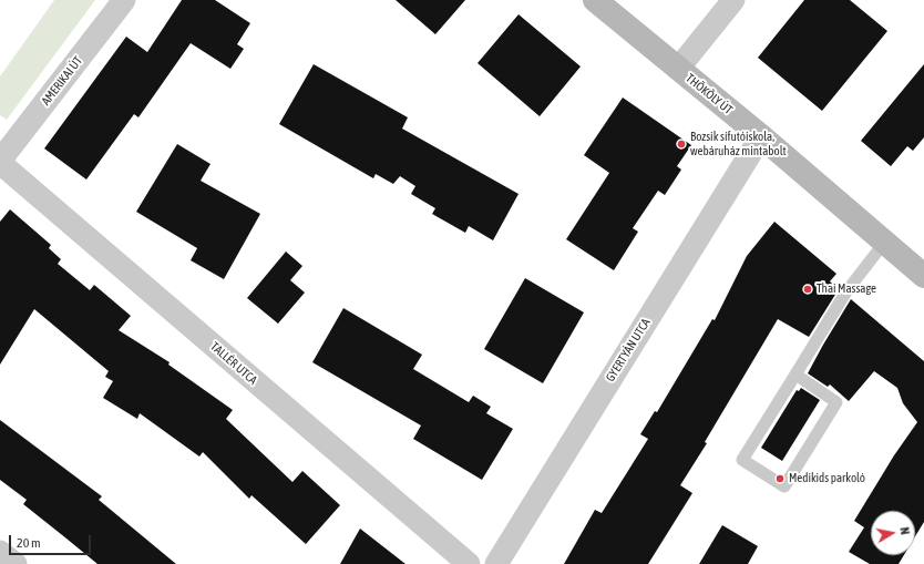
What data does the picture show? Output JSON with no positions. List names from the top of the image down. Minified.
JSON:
{"streets":{"main road":["THÖKÖLY ÚT"],"street":["AMERIKAI ÚT","GYERTYÁN UTCA","TALLÉR UTCA"]},"crossings":[["AMERIKAI ÚT","TALLÉR UTCA"],["THÖKÖLY ÚT","GYERTYÁN UTCA"]],"places":["Bozsik sífutóiskola, webáruház mintabolt","Thai Massage","Medikids parkoló"],"scale_bar":"20 m","north":"right"}
